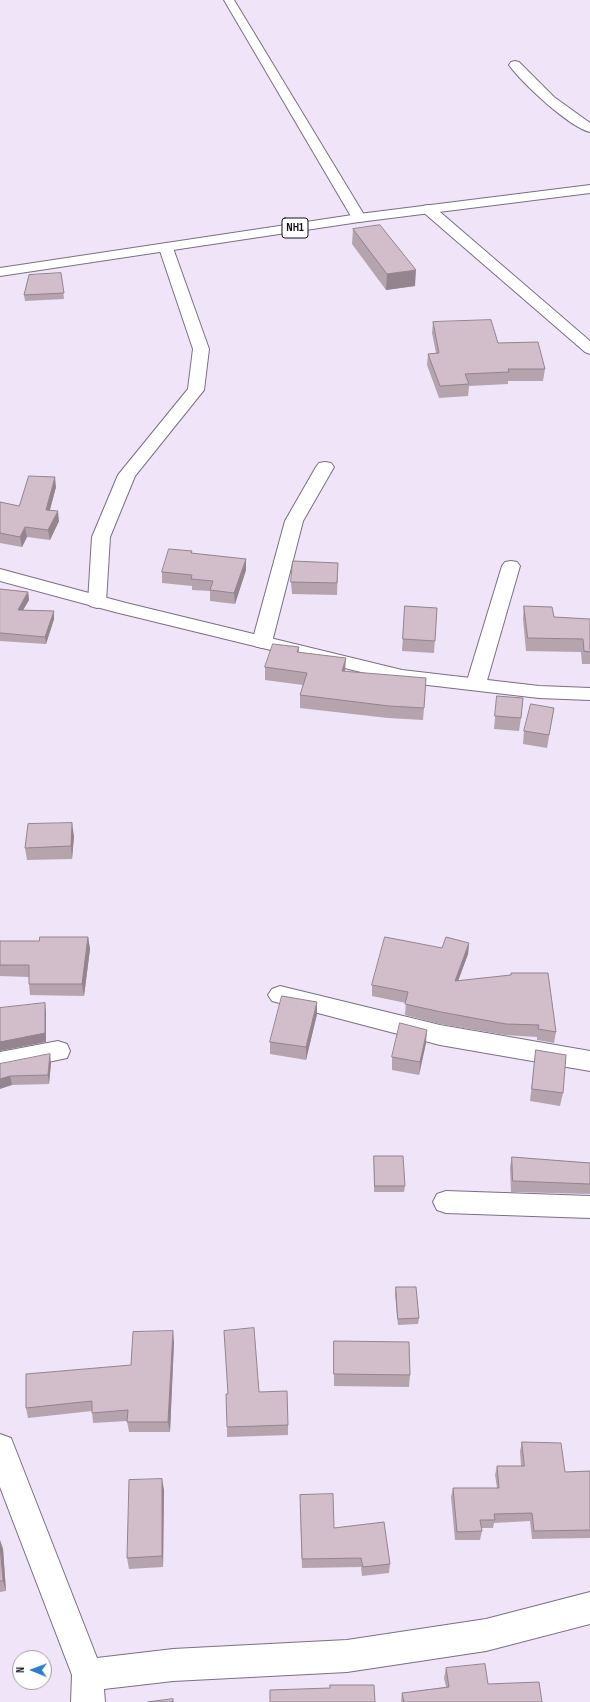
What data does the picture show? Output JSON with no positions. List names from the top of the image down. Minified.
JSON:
{"streets":{"main road":["NH1"]},"north":"left"}
